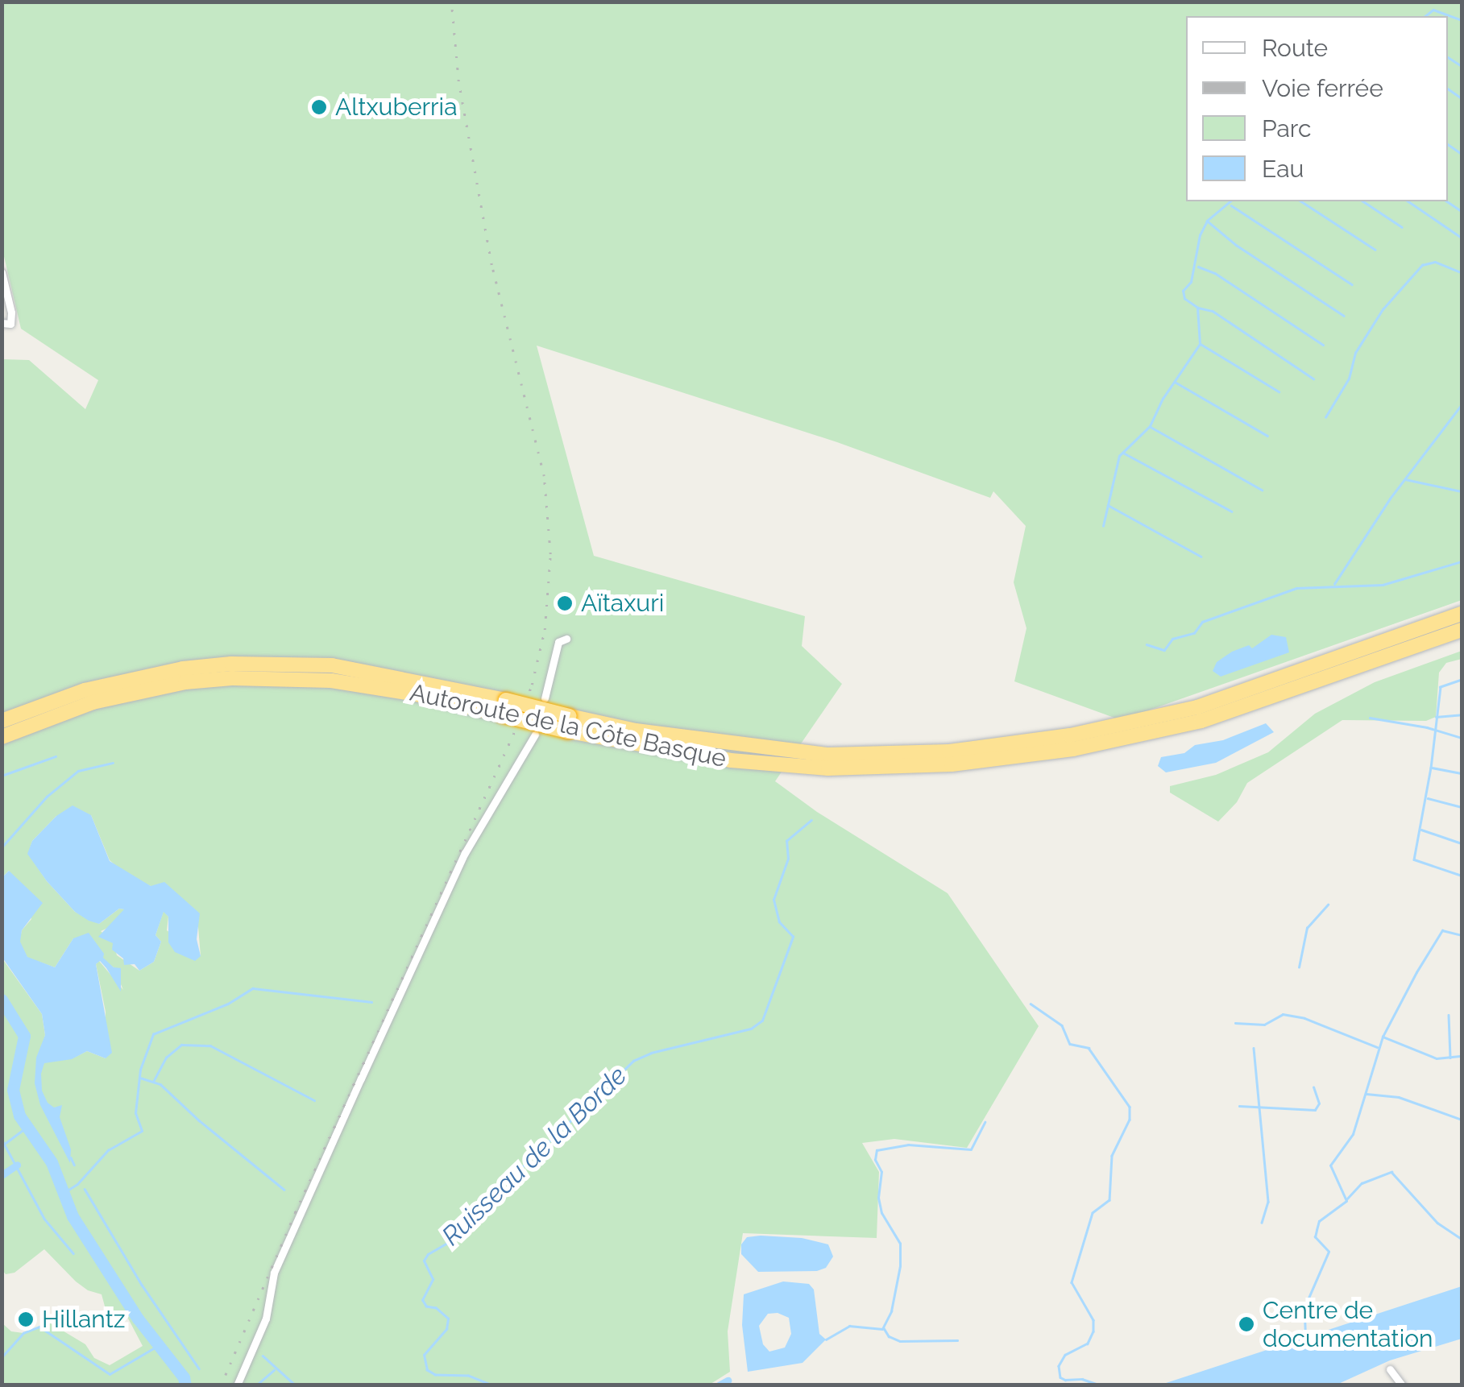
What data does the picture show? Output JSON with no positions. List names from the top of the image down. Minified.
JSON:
{"streets":{"highway":["Autoroute de la Côte Basque"]},"water":["Ruisseau de la Borde"],"places":["Altxuberria","Aïtaxuri","Hillantz","Centre de documentation"],"legend":["Route","Voie ferrée","Parc","Eau"]}
